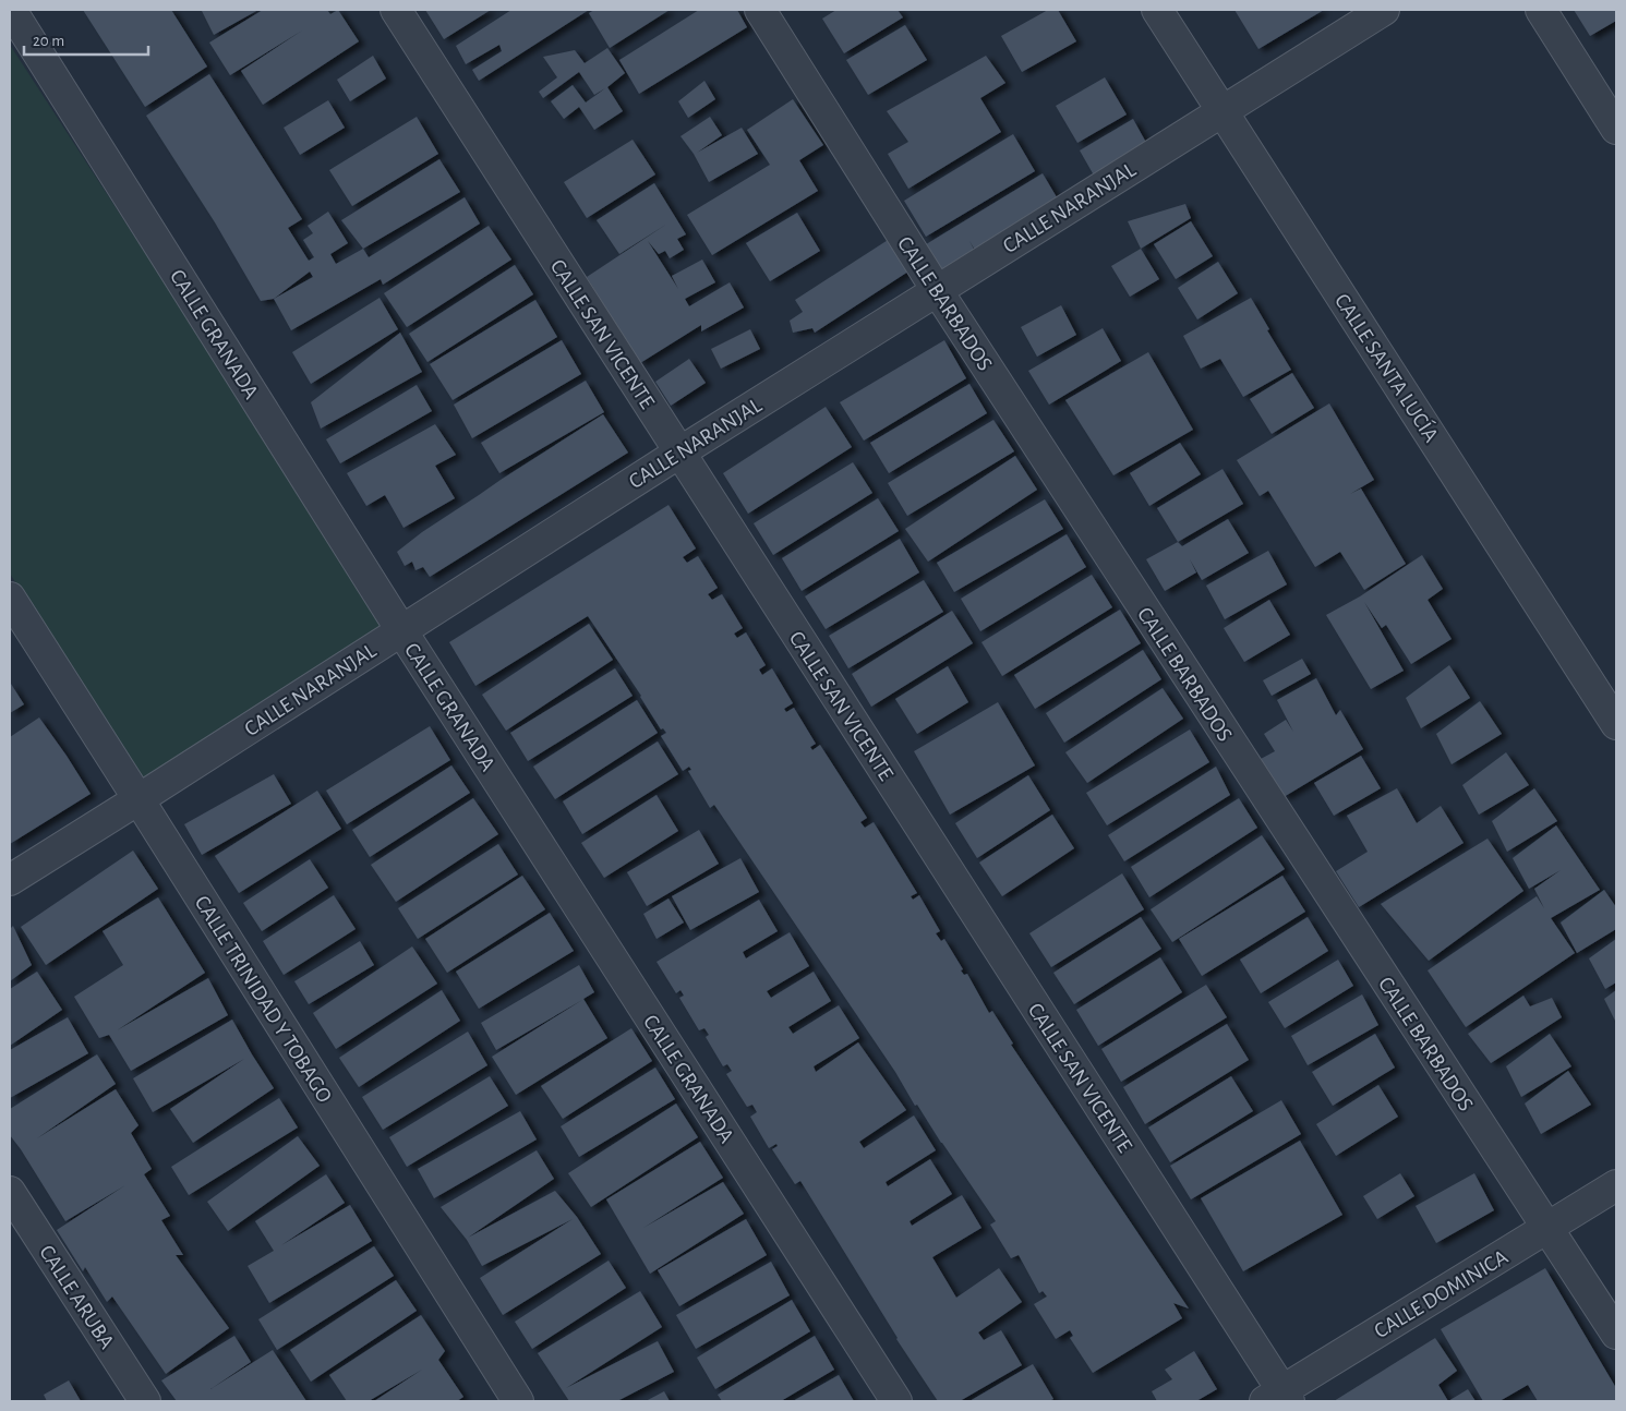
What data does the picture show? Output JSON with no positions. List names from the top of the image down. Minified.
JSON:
{"streets":{"street":["CALLE NARANJAL","CALLE BARBADOS","CALLE GRANADA","CALLE SAN VICENTE","CALLE SANTA LUCÍA","CALLE TRINIDAD Y TOBAGO","CALLE DOMINICA","CALLE ARUBA"]},"crossings":[["CALLE NARANJAL","CALLE BARBADOS"],["CALLE NARANJAL","CALLE GRANADA"],["CALLE NARANJAL","CALLE SAN VICENTE"],["CALLE NARANJAL","CALLE SANTA LUCÍA"],["CALLE NARANJAL","CALLE TRINIDAD Y TOBAGO"],["CALLE BARBADOS","CALLE DOMINICA"],["CALLE SAN VICENTE","CALLE DOMINICA"]],"scale_bar":"20 m"}
